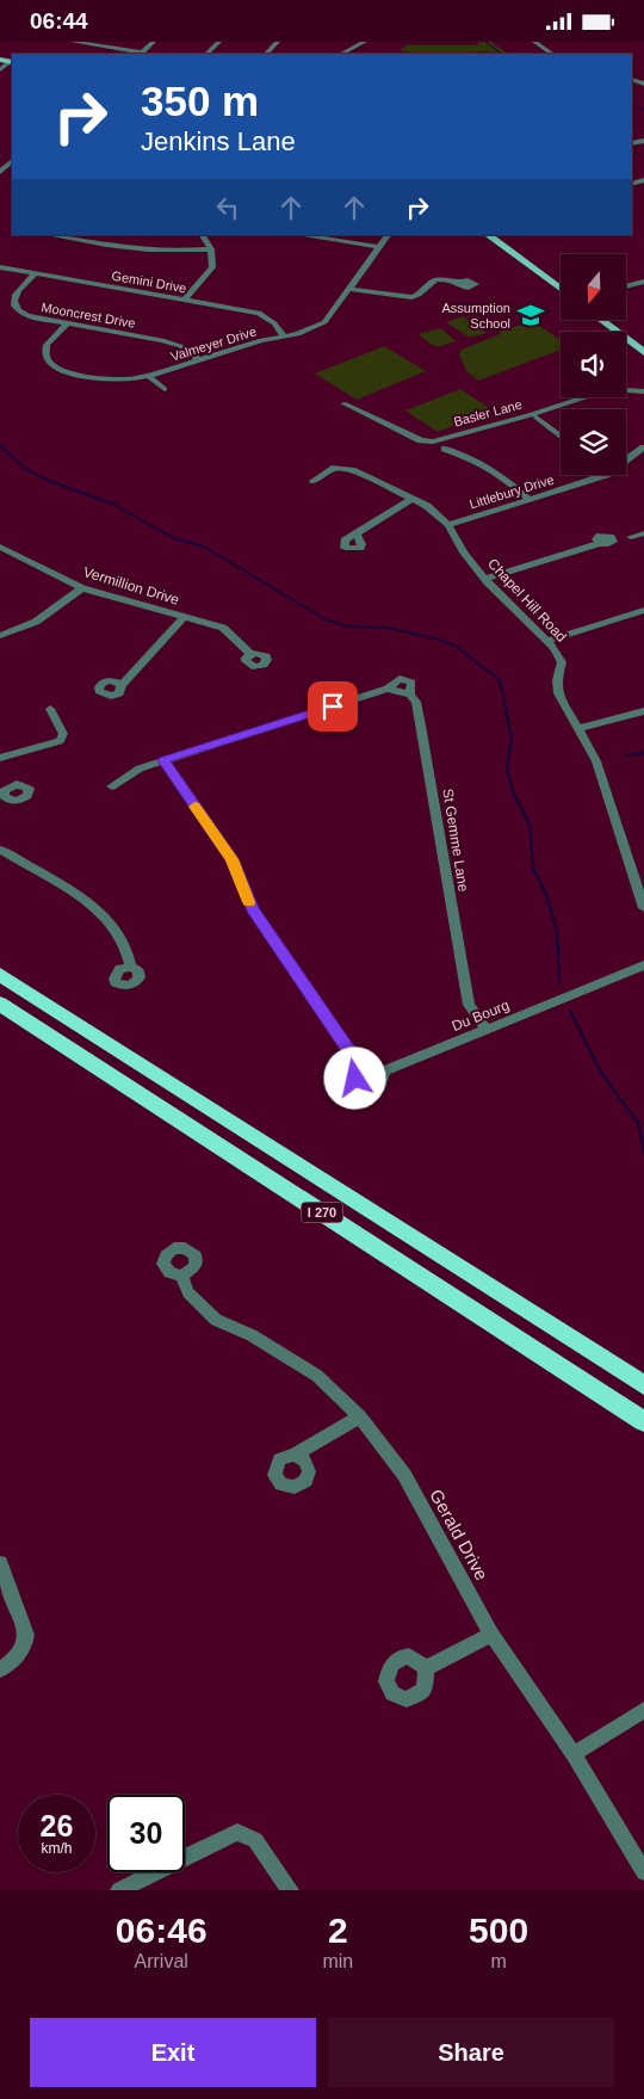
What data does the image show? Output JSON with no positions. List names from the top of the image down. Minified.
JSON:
{"streets":{"highway":["I 270"],"street":["Gemini Drive","Mooncrest Drive","Valmeyer Drive","Basler Lane","Littlebury Drive","Vermillion Drive","Chapel Hill Road","St Gemme Lane","Du Bourg","Gerald Drive"]},"crossings":[["Gemini Drive","Mooncrest Drive"],["Gemini Drive","Valmeyer Drive"],["Mooncrest Drive","Valmeyer Drive"],["Littlebury Drive","Chapel Hill Road"],["St Gemme Lane","Du Bourg"]],"places":{"school or university":["Assumption School"]},"north":"bottom","page":{"status":"06:44","turn":["350 m","Jenkins Lane"],"speed":"26 km/h","limit":"30","eta":["06:46","Arrival","2","min","500","m"],"buttons":["Exit","Share"]}}
